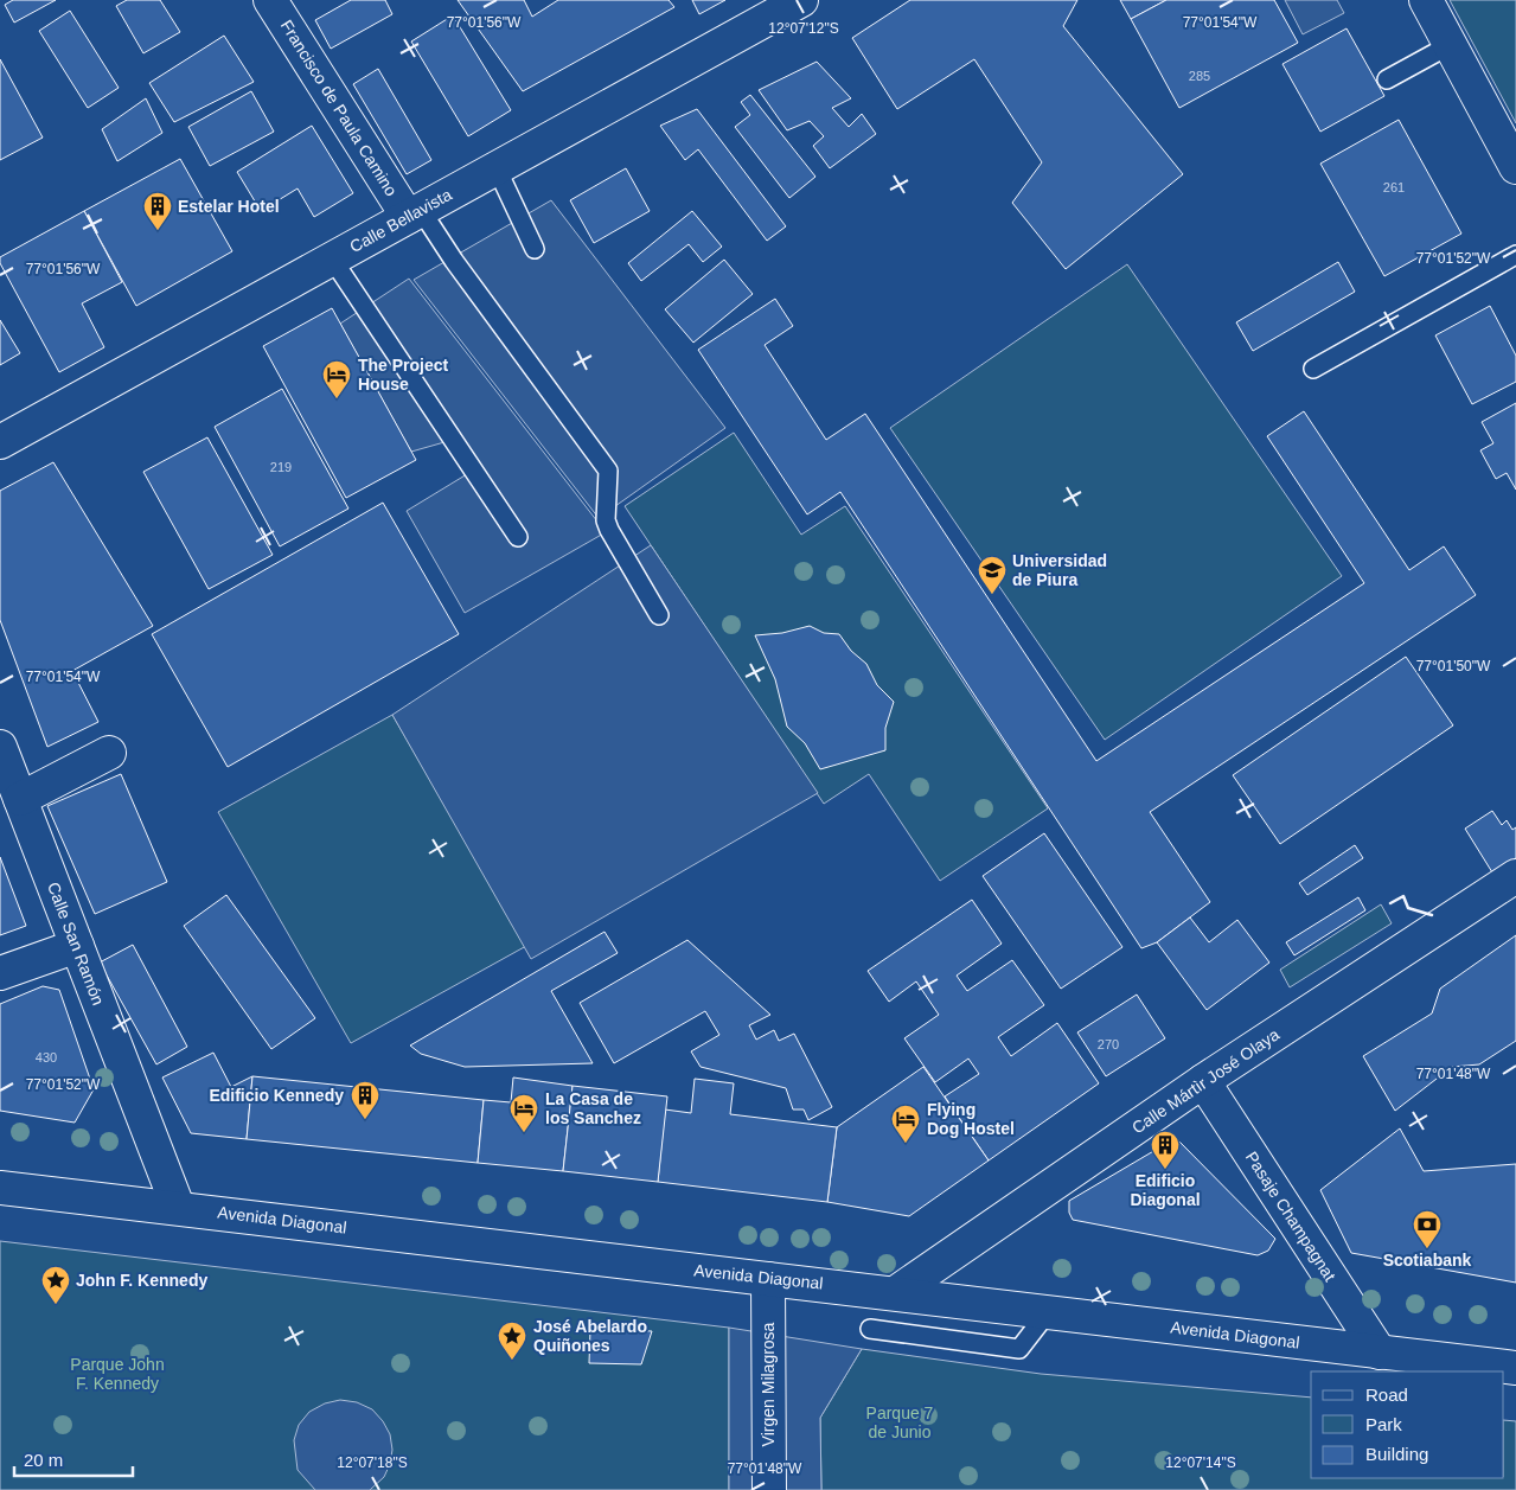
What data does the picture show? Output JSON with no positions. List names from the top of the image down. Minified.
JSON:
{"streets":{"street":["Francisco de Paula Camino","Calle Bellavista","Calle San Ramón","Calle Mártìr José Olaya","Pasaje Champagnat","Avenida Diagonal","Virgen Milagrosa"]},"crossings":[["Francisco de Paula Camino","Calle Bellavista"],["Calle San Ramón","Avenida Diagonal"],["Calle Mártìr José Olaya","Pasaje Champagnat"],["Calle Mártìr José Olaya","Avenida Diagonal"],["Pasaje Champagnat","Avenida Diagonal"],["Avenida Diagonal","Virgen Milagrosa"]],"parks":["Parque John F. Kennedy","Parque 7 de Junio"],"places":{"building":["Estelar Hotel","Edificio Kennedy","Edificio Diagonal"],"hotel":["The Project House","La Casa de los Sanchez","Flying Dog Hostel"],"school or university":["Universidad de Piura"],"bank":["Scotiabank"],"place":["John F. Kennedy","José Abelardo Quiñones"]},"house_numbers":["285","261","219","270","430"],"legend":["Road","Park","Building"],"scale_bar":"20 m","coordinates":["77°01'56\"W","77°01'54\"W","12°07'12\"S","77°01'52\"W","77°01'50\"W","77°01'48\"W","12°07'18\"S","12°07'14\"S"]}
